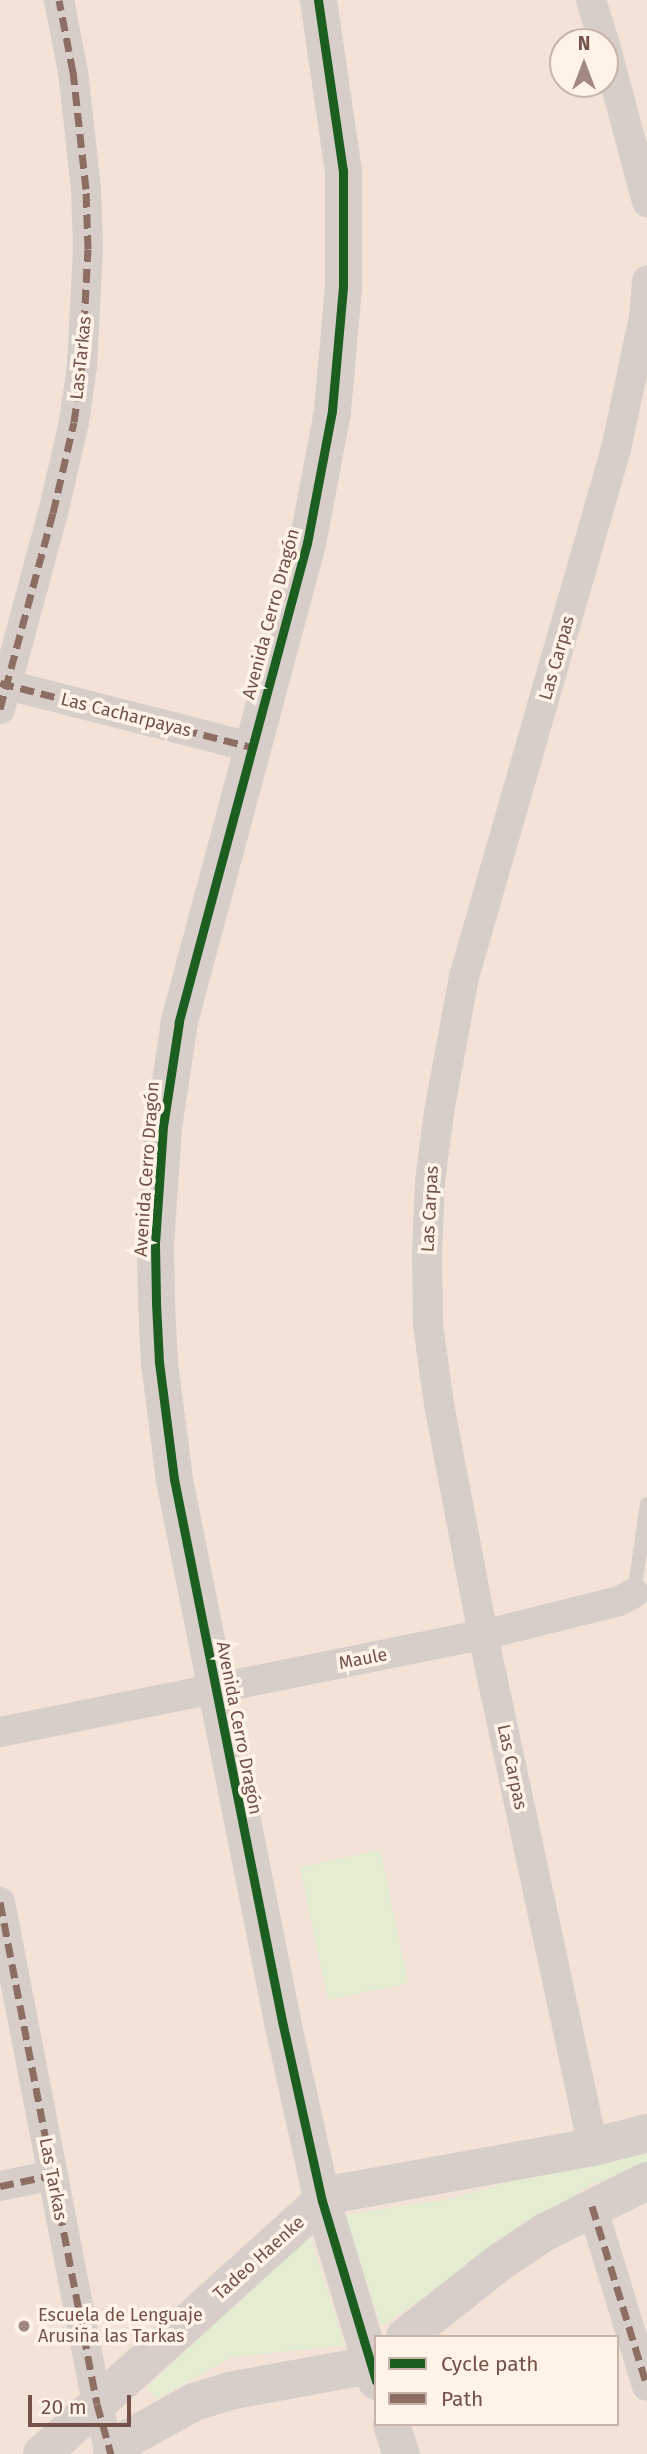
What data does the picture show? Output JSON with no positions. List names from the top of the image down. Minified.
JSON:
{"streets":{"main road":["Tadeo Haenke"],"street":["Las Tarkas","Avenida Cerro Dragón","Las Carpas","Las Cacharpayas","Maule"]},"crossings":[["Las Tarkas","Las Cacharpayas"],["Las Tarkas","Tadeo Haenke"],["Avenida Cerro Dragón","Las Cacharpayas"],["Avenida Cerro Dragón","Maule"],["Avenida Cerro Dragón","Tadeo Haenke"],["Las Carpas","Maule"],["Las Carpas","Tadeo Haenke"]],"places":["Escuela de Lenguaje Arusiña las Tarkas"],"legend":["Cycle path","Path"],"scale_bar":"20 m","north":"top"}
